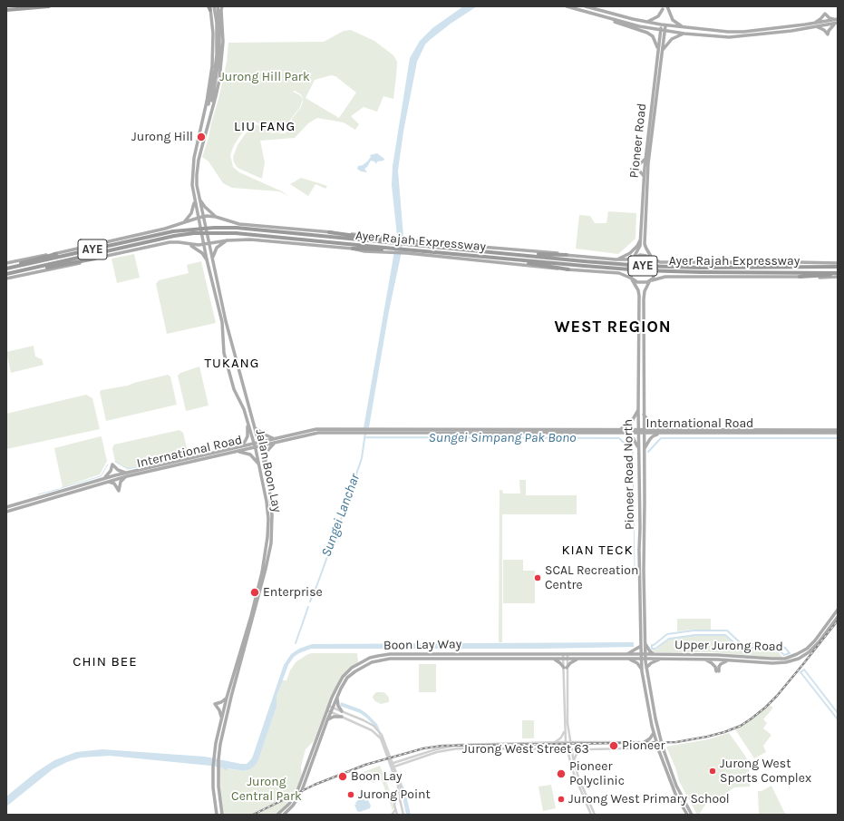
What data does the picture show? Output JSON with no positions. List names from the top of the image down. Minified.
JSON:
{"streets":{"highway":["Ayer Rajah Expressway","AYE"],"main road":["Pioneer Road","International Road","Jalan Boon Lay","Pioneer Road North","Boon Lay Way","Upper Jurong Road"],"street":["Jurong West Street 63"]},"crossings":[["Pioneer Road","Pioneer Road North"],["International Road","Jalan Boon Lay"],["International Road","Pioneer Road North"],["Pioneer Road North","Boon Lay Way"],["Pioneer Road North","Upper Jurong Road"],["Pioneer Road North","Jurong West Street 63"],["Boon Lay Way","Upper Jurong Road"]],"districts":["LIU FANG","WEST REGION","TUKANG","KIAN TECK","CHIN BEE"],"water":["Sungei Simpang Pak Bono","Sungei Lanchar"],"parks":["Jurong Hill Park","Jurong Central Park"],"places":["Jurong Hill","SCAL Recreation Centre","Enterprise","Pioneer","Jurong West Sports Complex","Pioneer Polyclinic","Boon Lay","Jurong Point","Jurong West Primary School"]}
